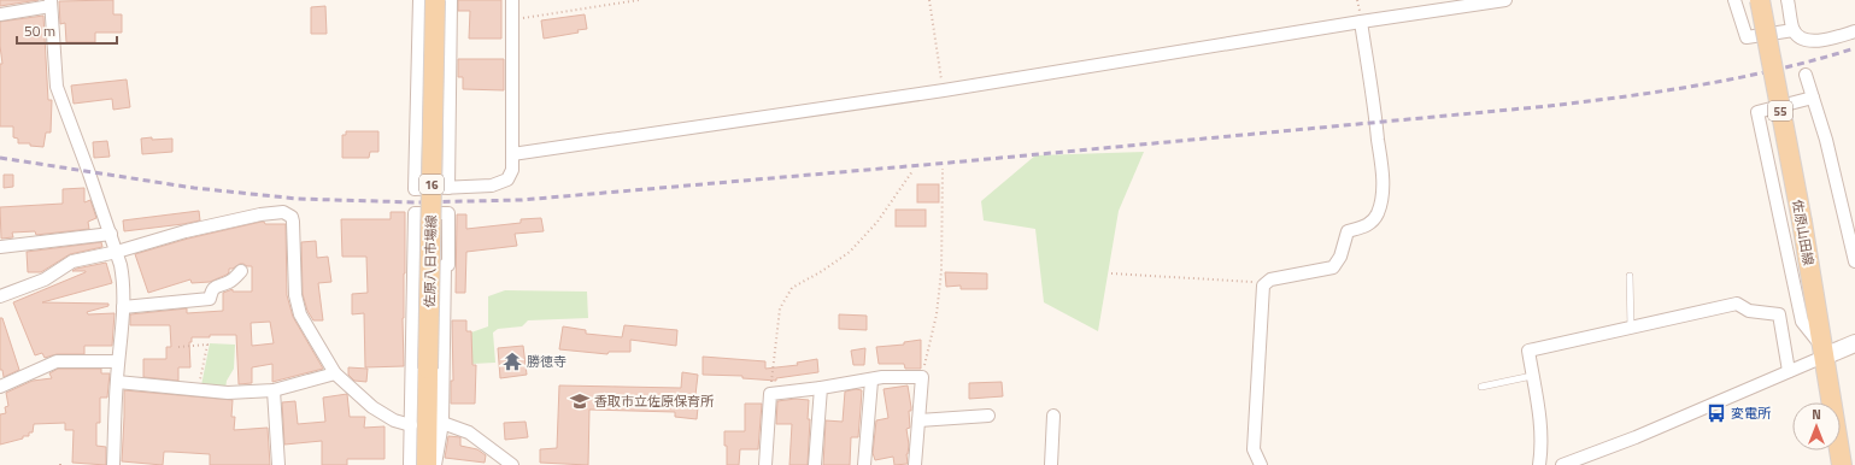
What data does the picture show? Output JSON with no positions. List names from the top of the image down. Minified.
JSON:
{"streets":{"main road":["55","16","佐原山田線","佐原八日市場線"]},"places":{"temple":["勝徳寺"],"school or university":["香取市立佐原保育所"],"bus stop":["変電所"]},"scale_bar":"50 m","north":"top"}
